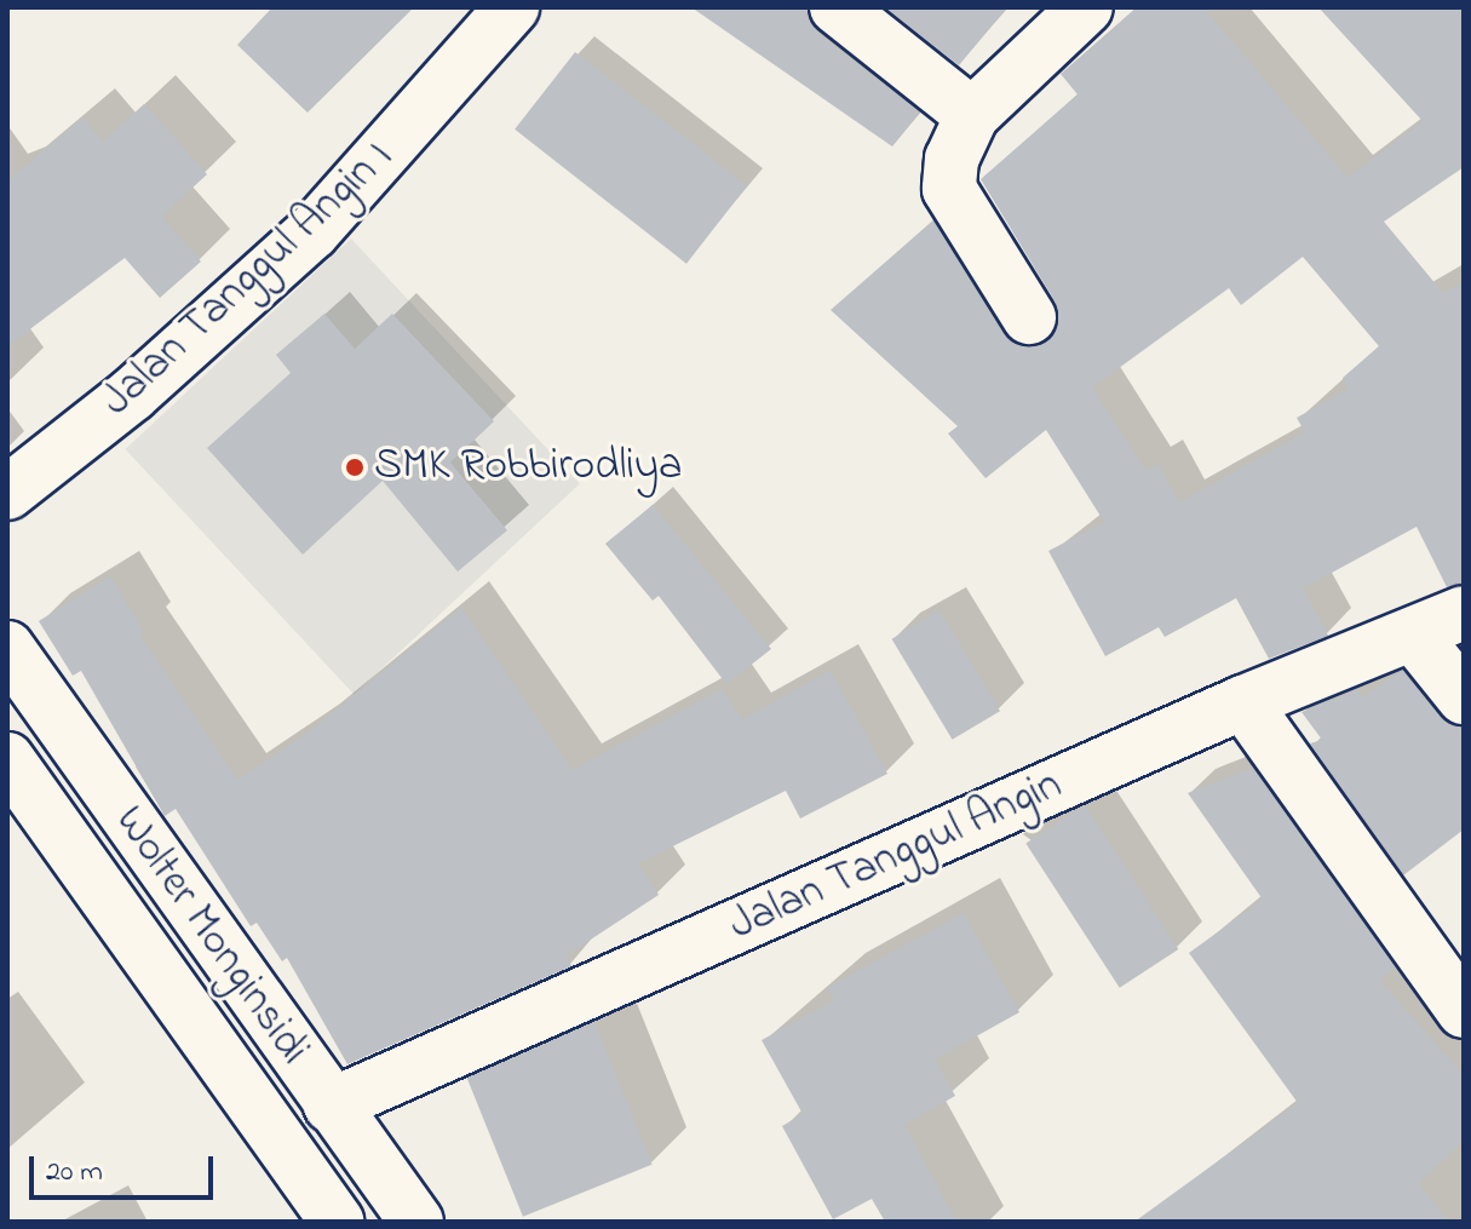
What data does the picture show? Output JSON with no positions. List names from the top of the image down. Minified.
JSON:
{"streets":{"street":["Jalan Tanggul Angin I","Jalan Tanggul Angin","Wolter Monginsidi"]},"crossings":[["Jalan Tanggul Angin","Wolter Monginsidi"]],"places":["SMK Robbirodliya"],"scale_bar":"20 m"}
